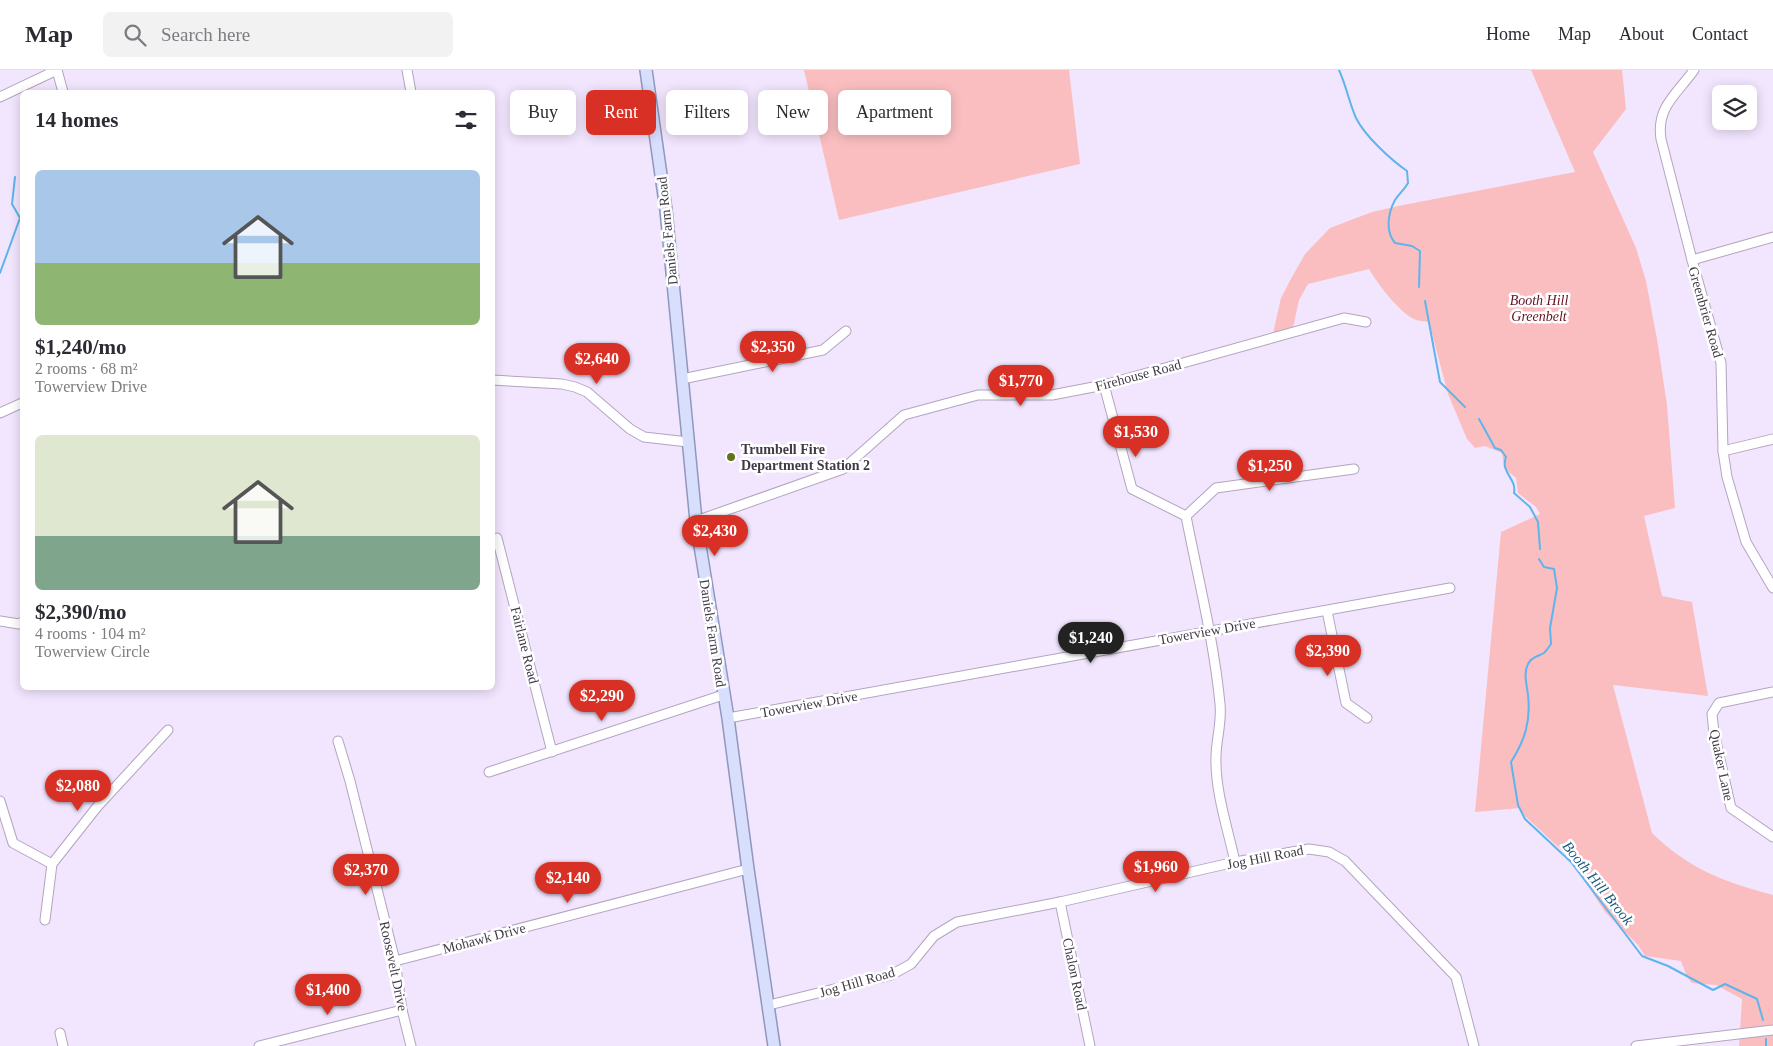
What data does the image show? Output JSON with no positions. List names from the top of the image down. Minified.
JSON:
{"streets":{"main road":["Daniels Farm Road"],"street":["Greenbrier Road","Firehouse Road","Towerview Drive","Fairlane Road","Quaker Lane","Jog Hill Road","Mohawk Drive","Roosevelt Drive","Chalon Road"]},"crossings":[["Daniels Farm Road","Firehouse Road"],["Daniels Farm Road","Towerview Drive"],["Daniels Farm Road","Jog Hill Road"],["Daniels Farm Road","Mohawk Drive"],["Jog Hill Road","Chalon Road"],["Mohawk Drive","Roosevelt Drive"]],"water":["Booth Hill Brook"],"parks":["Booth Hill Greenbelt"],"places":["Trumbell Fire Department Station 2"],"page":{"header":"Map","search":"Search here","nav":["Home","Map","About","Contact"],"chip":["Buy","Rent","Filters","New","Apartment"],"heading":"14 homes","list":[{"name":"$1,240/mo","note":"2 rooms · 68 m² · Towerview Drive"},{"name":"$2,390/mo","note":"4 rooms · 104 m² · Towerview Circle"}],"price":["$2,350","$2,640","$1,770","$1,530","$1,250","$2,430","$1,240","$2,390","$2,290","$2,080","$1,960","$2,370","$2,140","$1,400"]}}
